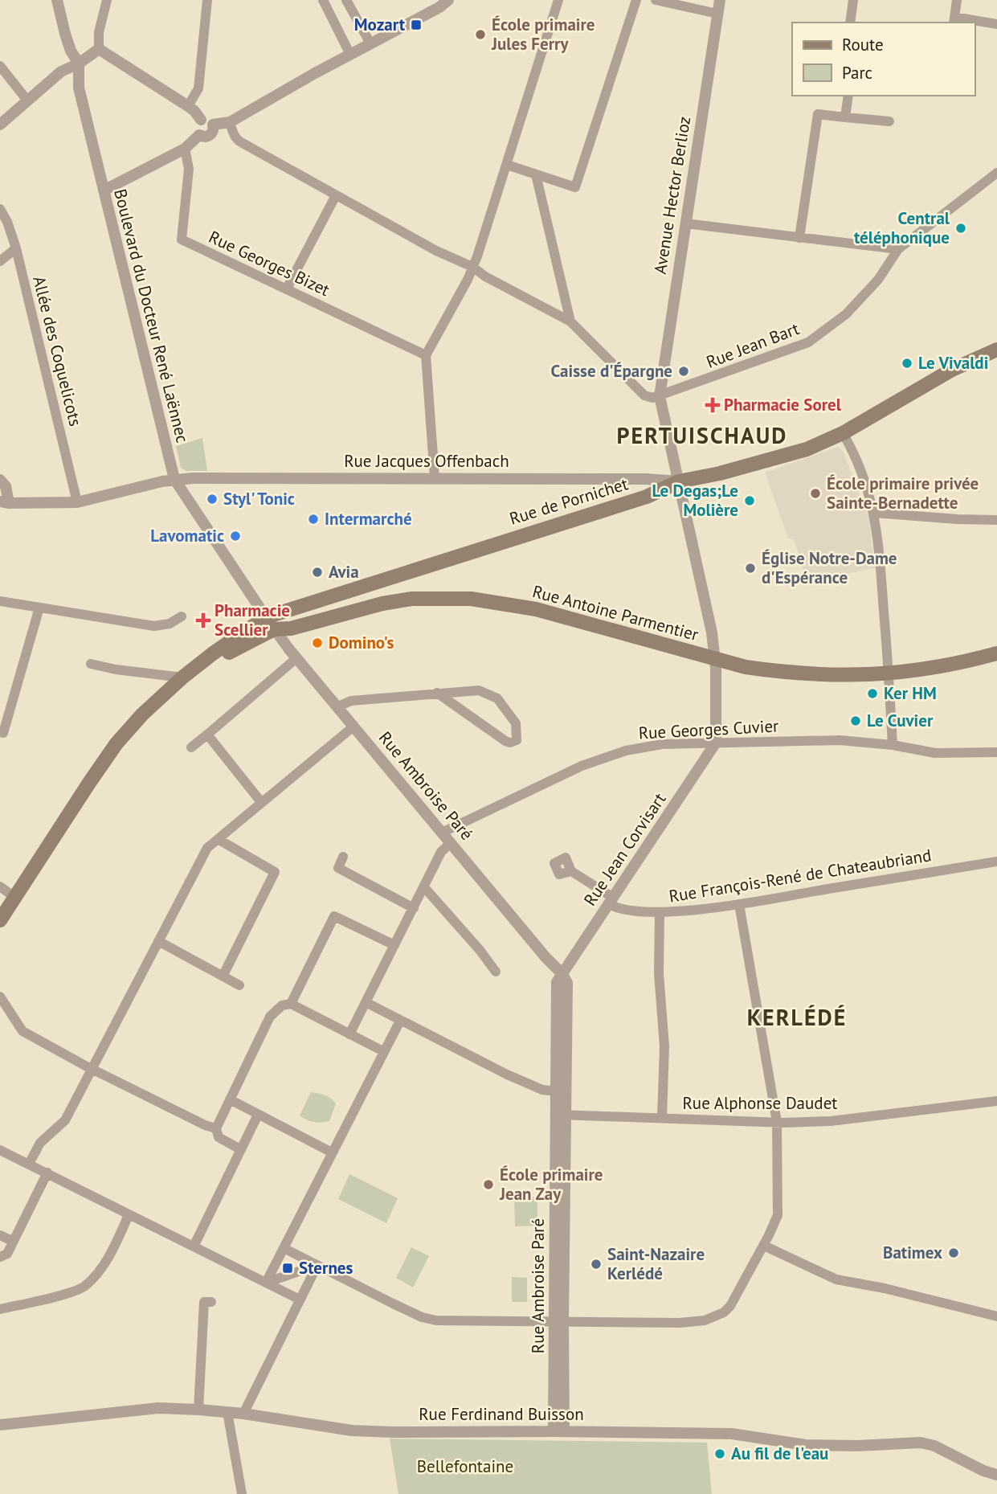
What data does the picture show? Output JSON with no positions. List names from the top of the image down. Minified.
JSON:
{"streets":{"main road":["Rue de Pornichet","Rue Antoine Parmentier"],"street":["Avenue Hector Berlioz","Rue Georges Bizet","Boulevard du Docteur René Laënnec","Rue Jean Bart","Allée des Coquelicots","Rue Jacques Offenbach","Rue Georges Cuvier","Rue Ambroise Paré","Rue Jean Corvisart","Rue François-René de Chateaubriand","Rue Alphonse Daudet","Rue Ferdinand Buisson"]},"crossings":[["Avenue Hector Berlioz","Rue Jean Bart"],["Boulevard du Docteur René Laënnec","Rue Jacques Offenbach"],["Boulevard du Docteur René Laënnec","Rue de Pornichet"],["Boulevard du Docteur René Laënnec","Rue Antoine Parmentier"],["Boulevard du Docteur René Laënnec","Rue Ambroise Paré"],["Allée des Coquelicots","Rue Jacques Offenbach"],["Rue Jacques Offenbach","Rue de Pornichet"],["Rue de Pornichet","Rue Antoine Parmentier"],["Rue de Pornichet","Rue Ambroise Paré"],["Rue Antoine Parmentier","Rue Ambroise Paré"],["Rue Georges Cuvier","Rue Ambroise Paré"],["Rue Georges Cuvier","Rue Jean Corvisart"],["Rue Ambroise Paré","Rue Jean Corvisart"],["Rue Ambroise Paré","Rue Alphonse Daudet"],["Rue Ambroise Paré","Rue Ferdinand Buisson"],["Rue Jean Corvisart","Rue François-René de Chateaubriand"]],"districts":["PERTUISCHAUD","KERLÉDÉ"],"parks":["Bellefontaine"],"places":{"transit":["Mozart","Sternes"],"other":["École primaire Jules Ferry","Central téléphonique","Le Vivaldi","Caisse d'Épargne","École primaire privée Sainte-Bernadette","Styl' Tonic","Le Degas;Le Molière","Intermarché","Lavomatic","Église Notre-Dame d'Espérance","Avia","Domino's","Ker HM","Le Cuvier","École primaire Jean Zay","Batimex","Saint-Nazaire Kerlédé","Au fil de l'eau"],"health":["Pharmacie Sorel","Pharmacie Scellier"]},"legend":["Route","Parc"]}
